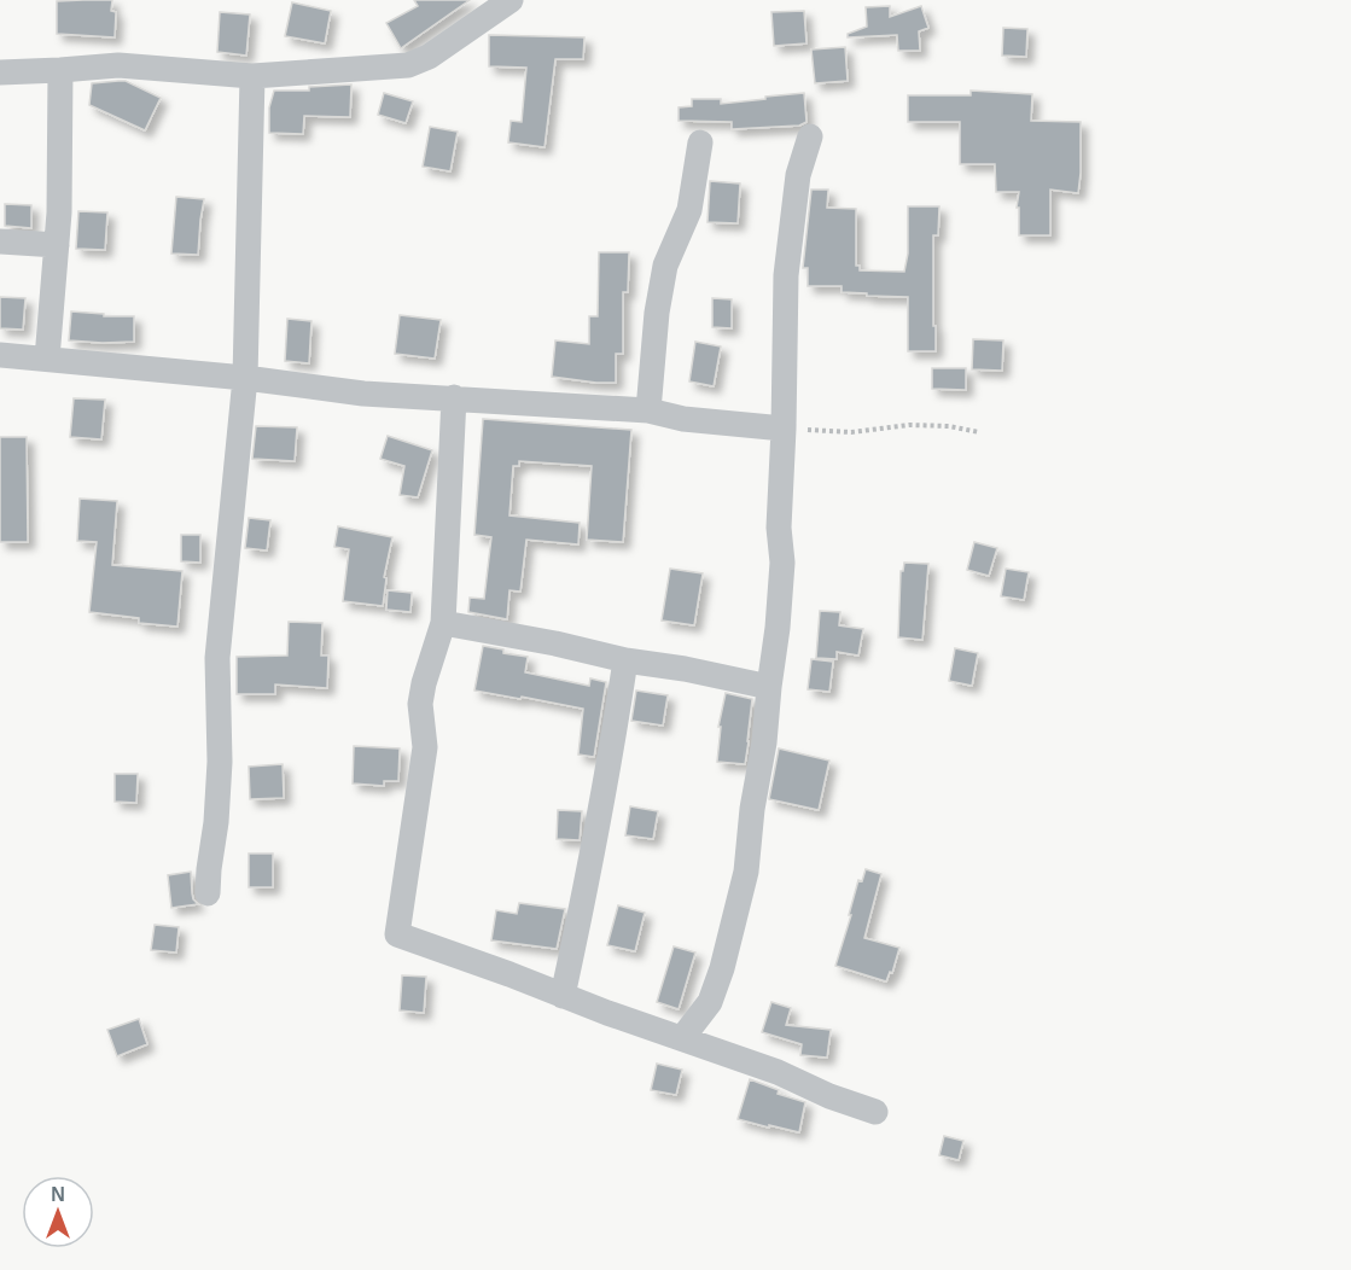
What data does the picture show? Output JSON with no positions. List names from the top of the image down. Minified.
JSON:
{"north":"top"}
